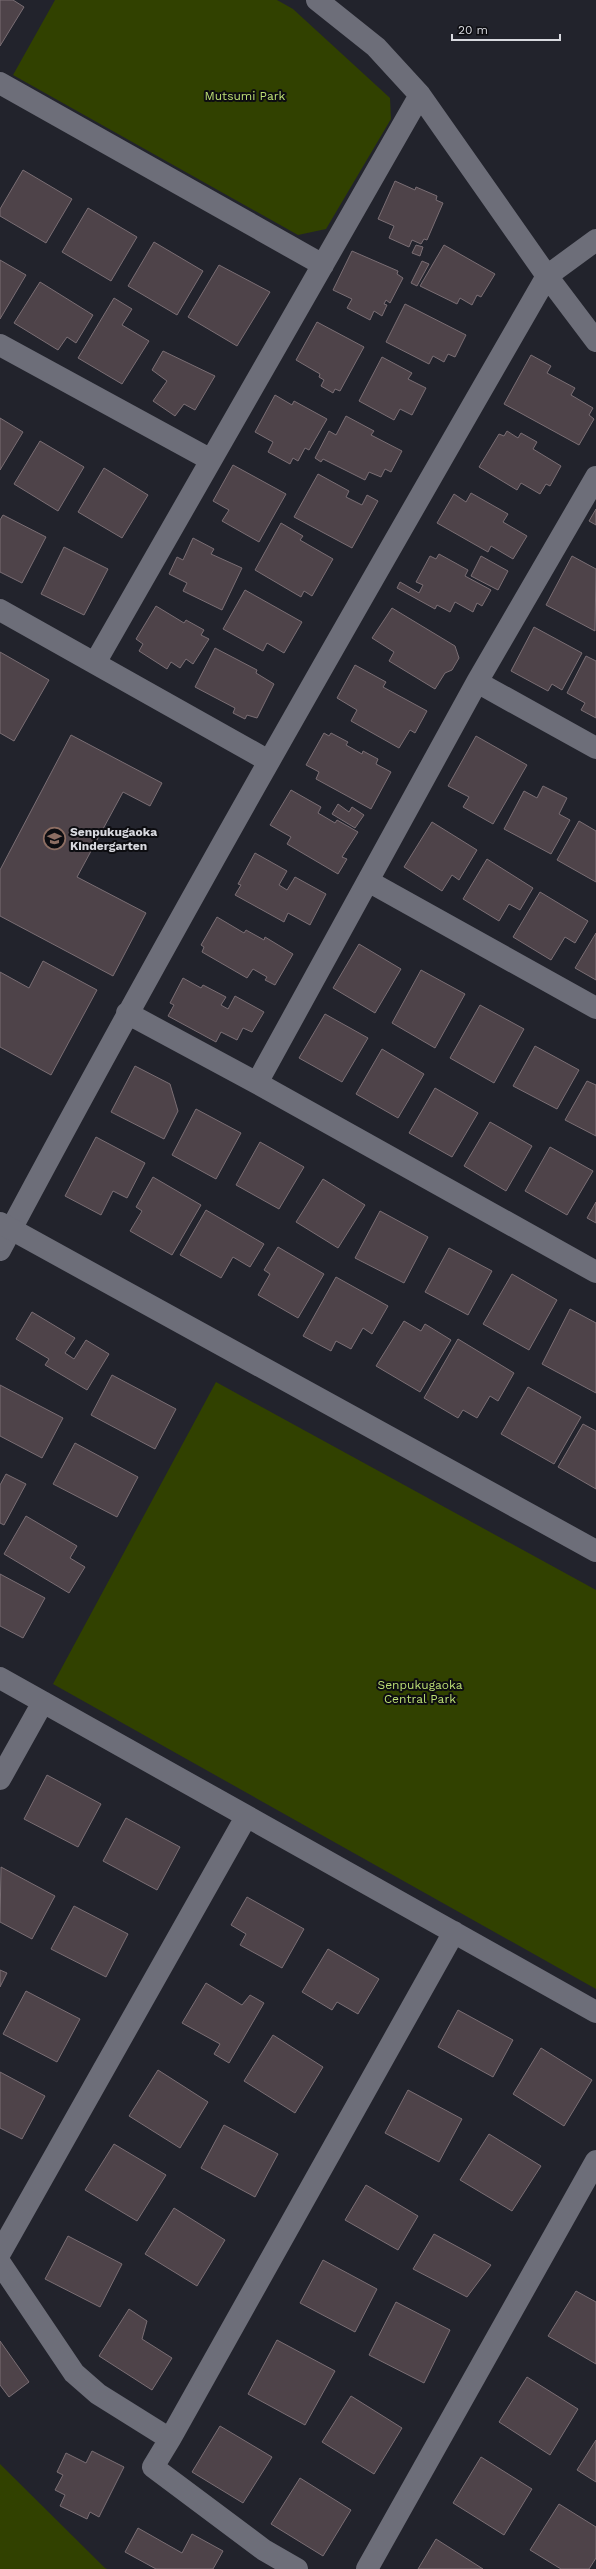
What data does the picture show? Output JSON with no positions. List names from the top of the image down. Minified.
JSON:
{"parks":["Mutsumi Park","Senpukugaoka Central Park"],"places":{"school or university":["Senpukugaoka Kindergarten"]},"scale_bar":"20 m"}
